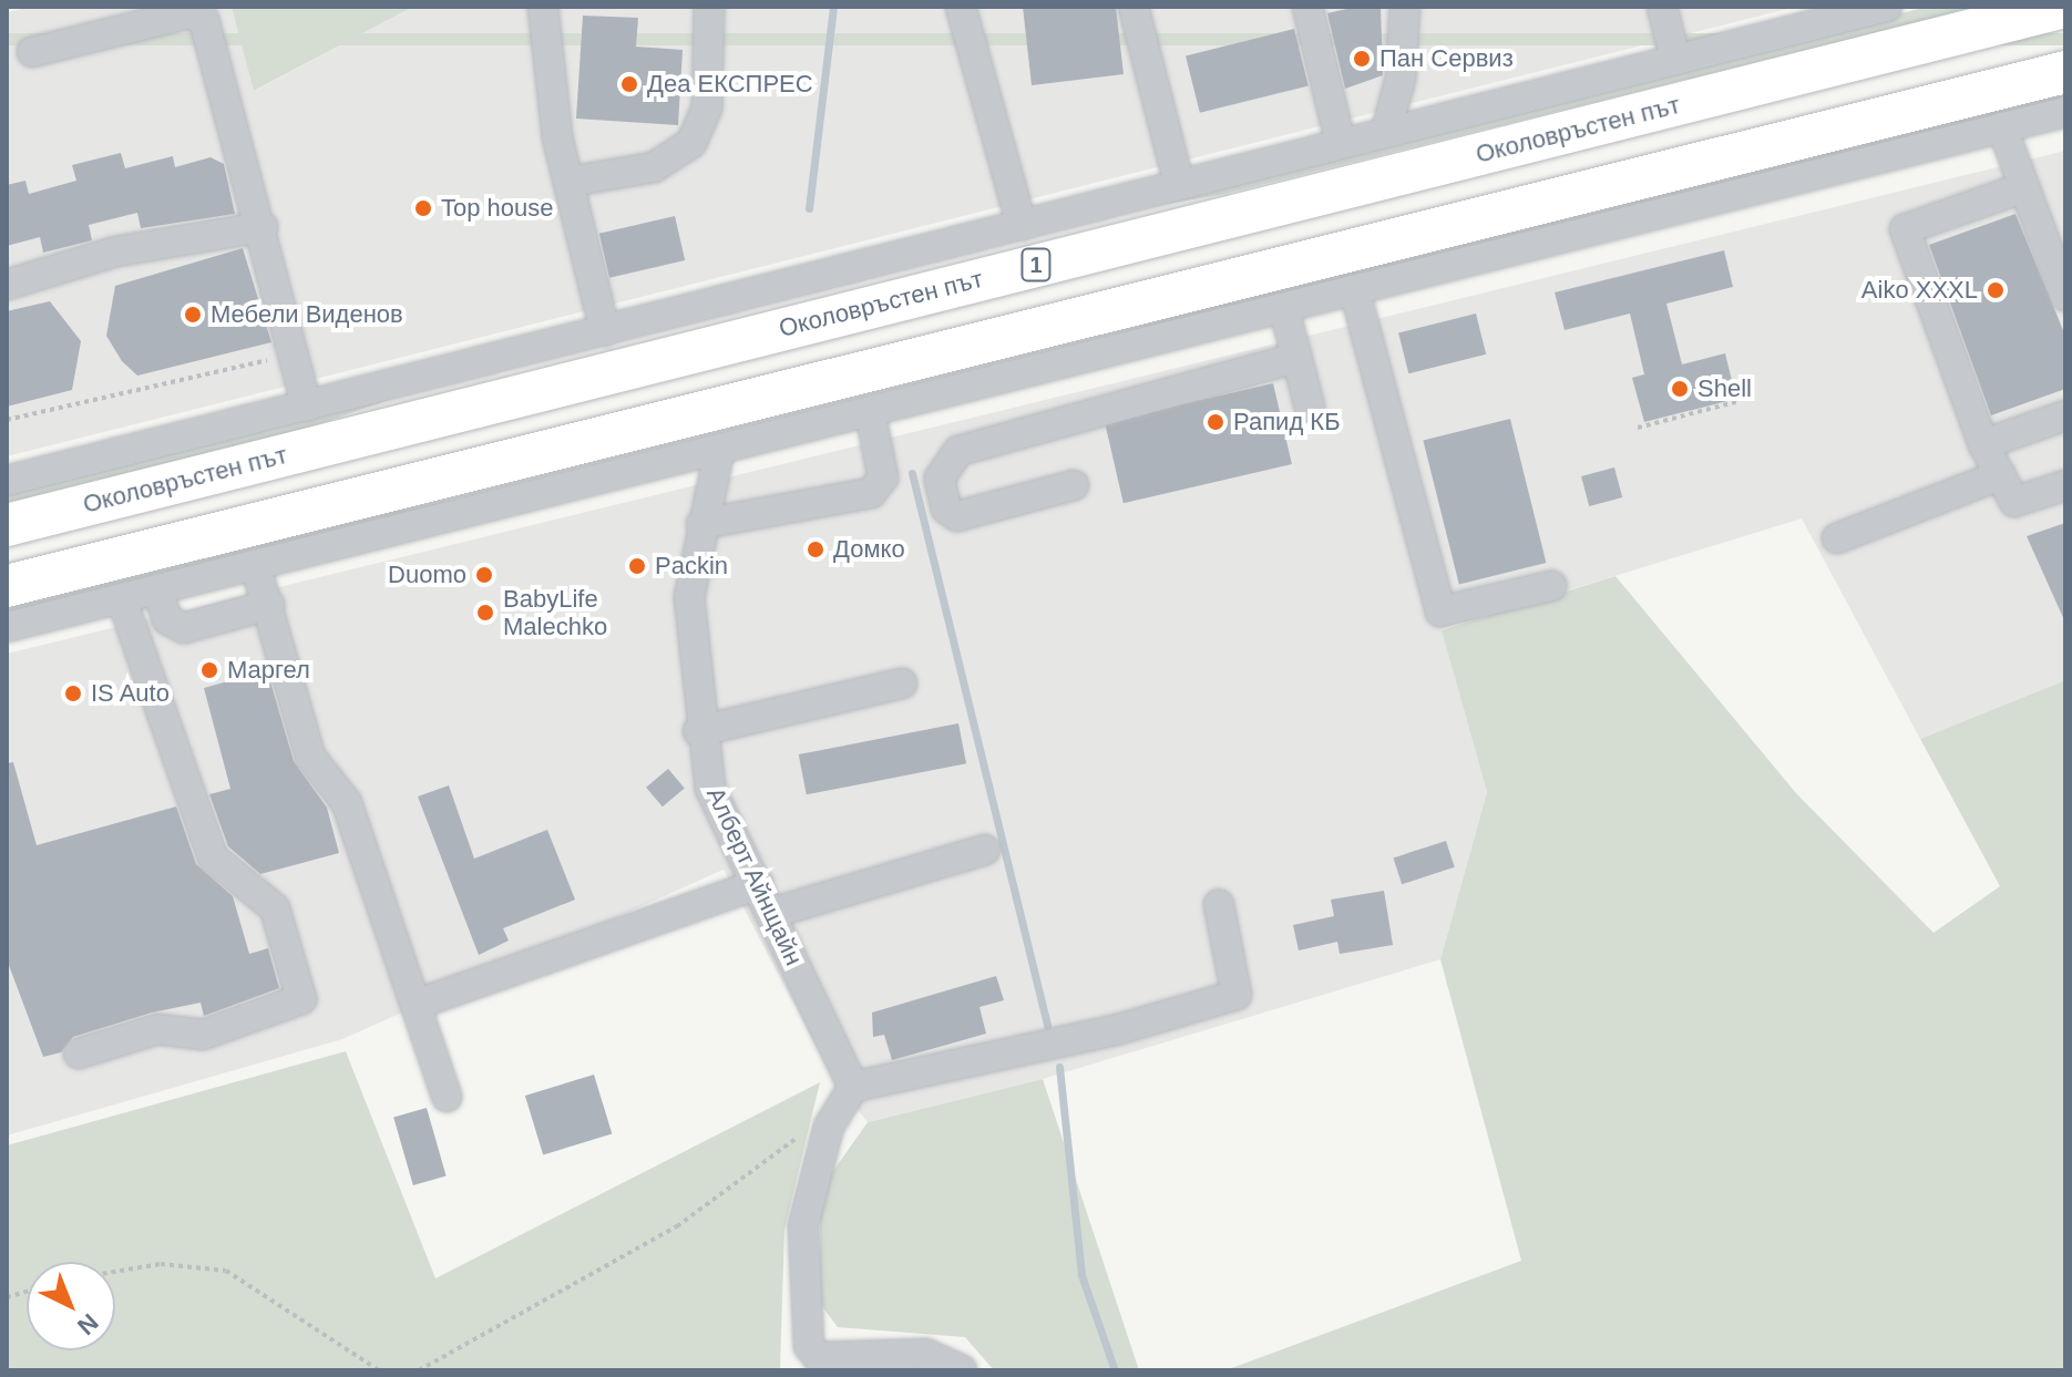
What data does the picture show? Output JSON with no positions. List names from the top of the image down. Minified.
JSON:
{"streets":{"highway":["Околовръстен път","1"],"street":["Алберт Айнщайн"]},"places":["Пан Сервиз","Деа ЕКСПРЕС","Top house","Aiko XXXL","Мебели Виденов","Shell","Рапид КБ","Домко","Packin","Duomo","BabyLife Malechko","Маргел","IS Auto"],"north":"bottom right"}
